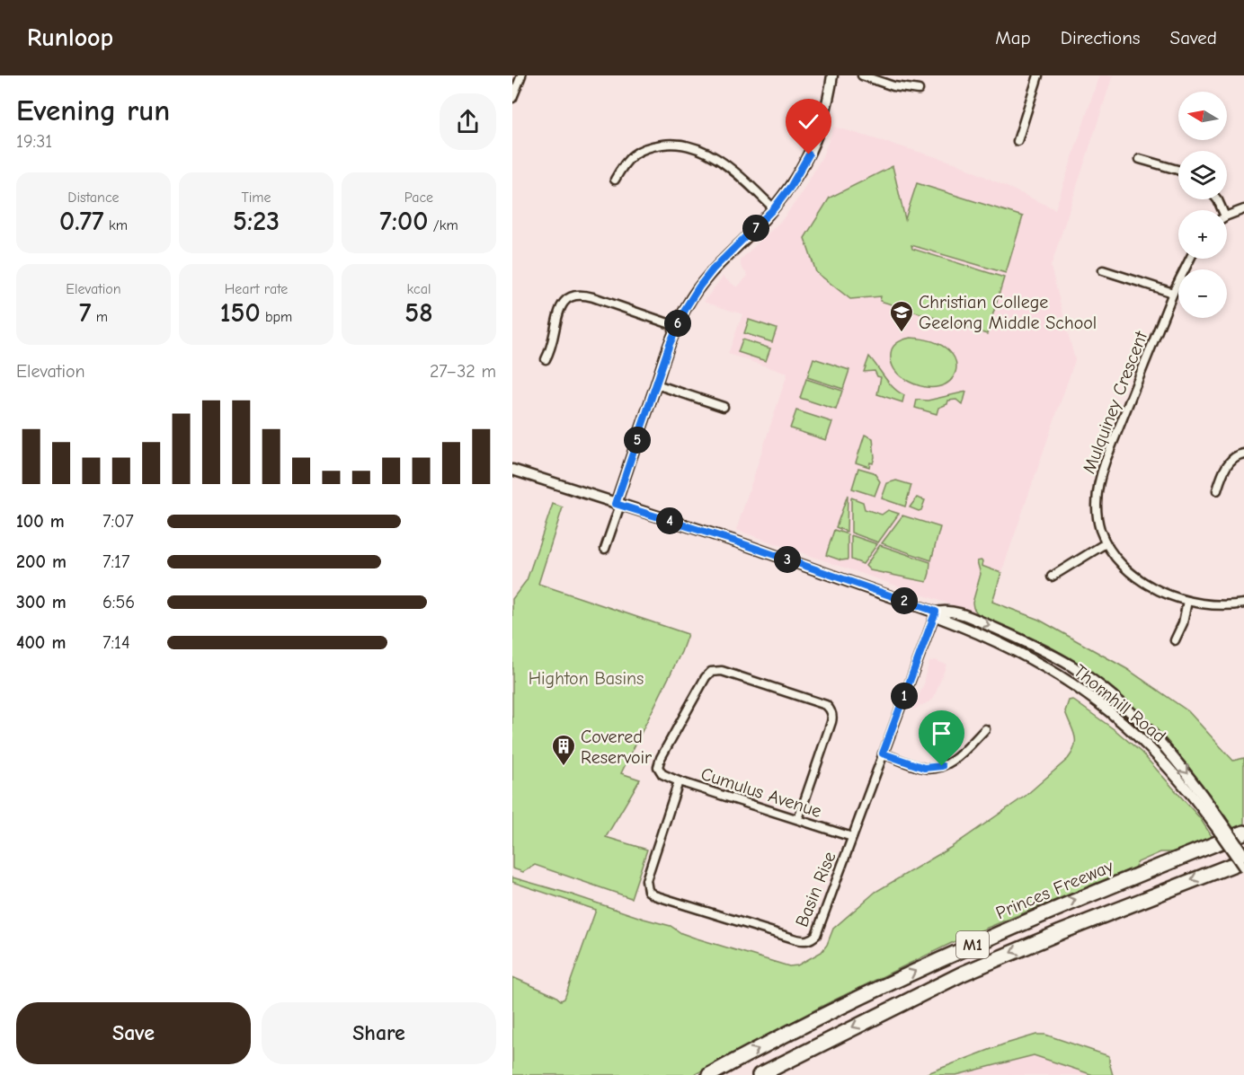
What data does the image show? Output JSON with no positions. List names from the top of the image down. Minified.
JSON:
{"streets":{"highway":["Princes Freeway","M1"],"street":["Mulquiney Crescent","Thornhill Road","Cumulus Avenue","Basin Rise"]},"crossings":[["Thornhill Road","Basin Rise"],["Cumulus Avenue","Basin Rise"]],"parks":["Highton Basins"],"places":{"school or university":["Christian College Geelong Middle School"],"building":["Covered Reservoir"]},"north":"left","page":{"header":"Runloop","nav":["Map","Directions","Saved"],"heading":["Evening run","19:31"],"map_buttons":["+","−"],"stats":[["Distance","0.77 km"],["Time","5:23"],["Pace","7:00 /km"],["Elevation","7 m"],["Heart rate","150 bpm"],["kcal","58"]],"pins":["7","6","5","4","3","2","1"],"chart":["Elevation","27–32 m"],"list":[{"name":"100 m","note":"7:07"},{"name":"200 m","note":"7:17"},{"name":"300 m","note":"6:56"},{"name":"400 m","note":"7:14"}],"buttons":["Save","Share"]}}
